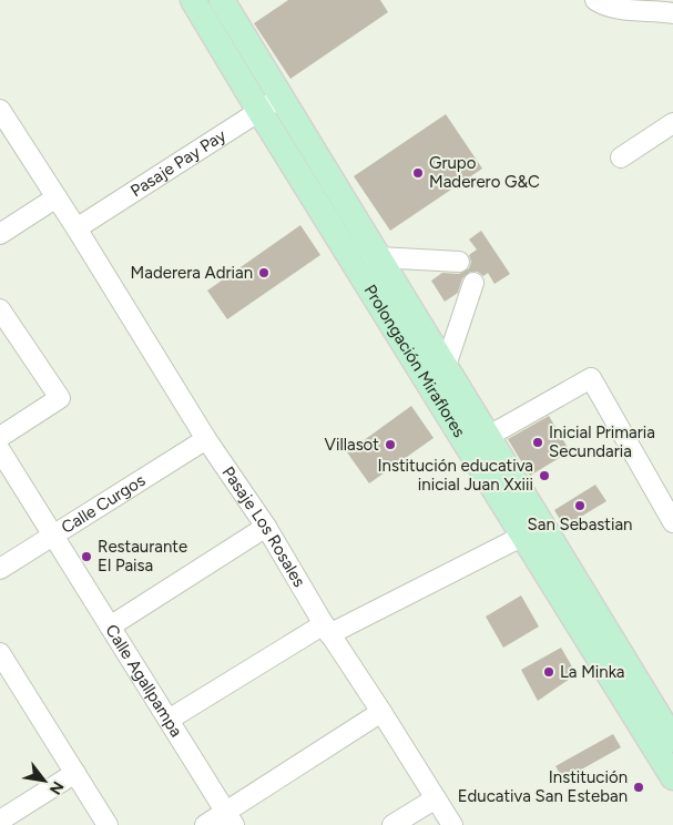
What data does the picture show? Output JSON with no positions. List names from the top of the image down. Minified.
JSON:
{"streets":{"main road":["Prolongación Miraflores"],"street":["Pasaje Pay Pay","Calle Curgos","Pasaje Los Rosales","Calle Agallpampa"]},"crossings":[["Pasaje Pay Pay","Prolongación Miraflores"],["Pasaje Pay Pay","Pasaje Los Rosales"],["Calle Curgos","Pasaje Los Rosales"],["Calle Curgos","Calle Agallpampa"]],"places":["Grupo Maderero G&C","Maderera Adrian","Inicial Primaria Secundaria","Villasot","Institución educativa inicial Juan Xxiii","San Sebastian","Restaurante El Paisa","La Minka","Institución Educativa San Esteban"],"north":"bottom right"}
